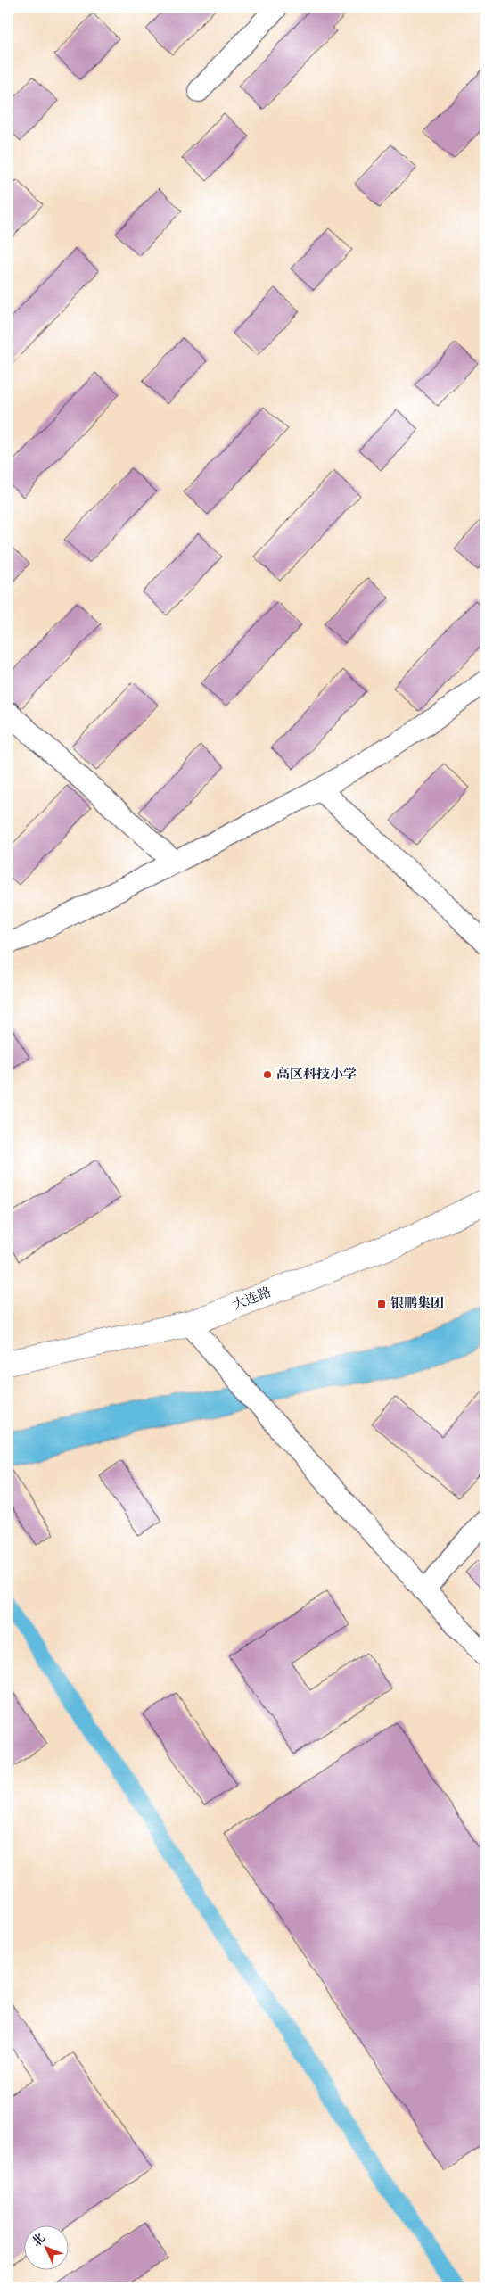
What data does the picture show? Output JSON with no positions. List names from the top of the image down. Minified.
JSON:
{"streets":{"main road":["大连路"]},"places":{"other":["高区科技小学"],"transit":["银鹏集团"]},"north":"top left"}
